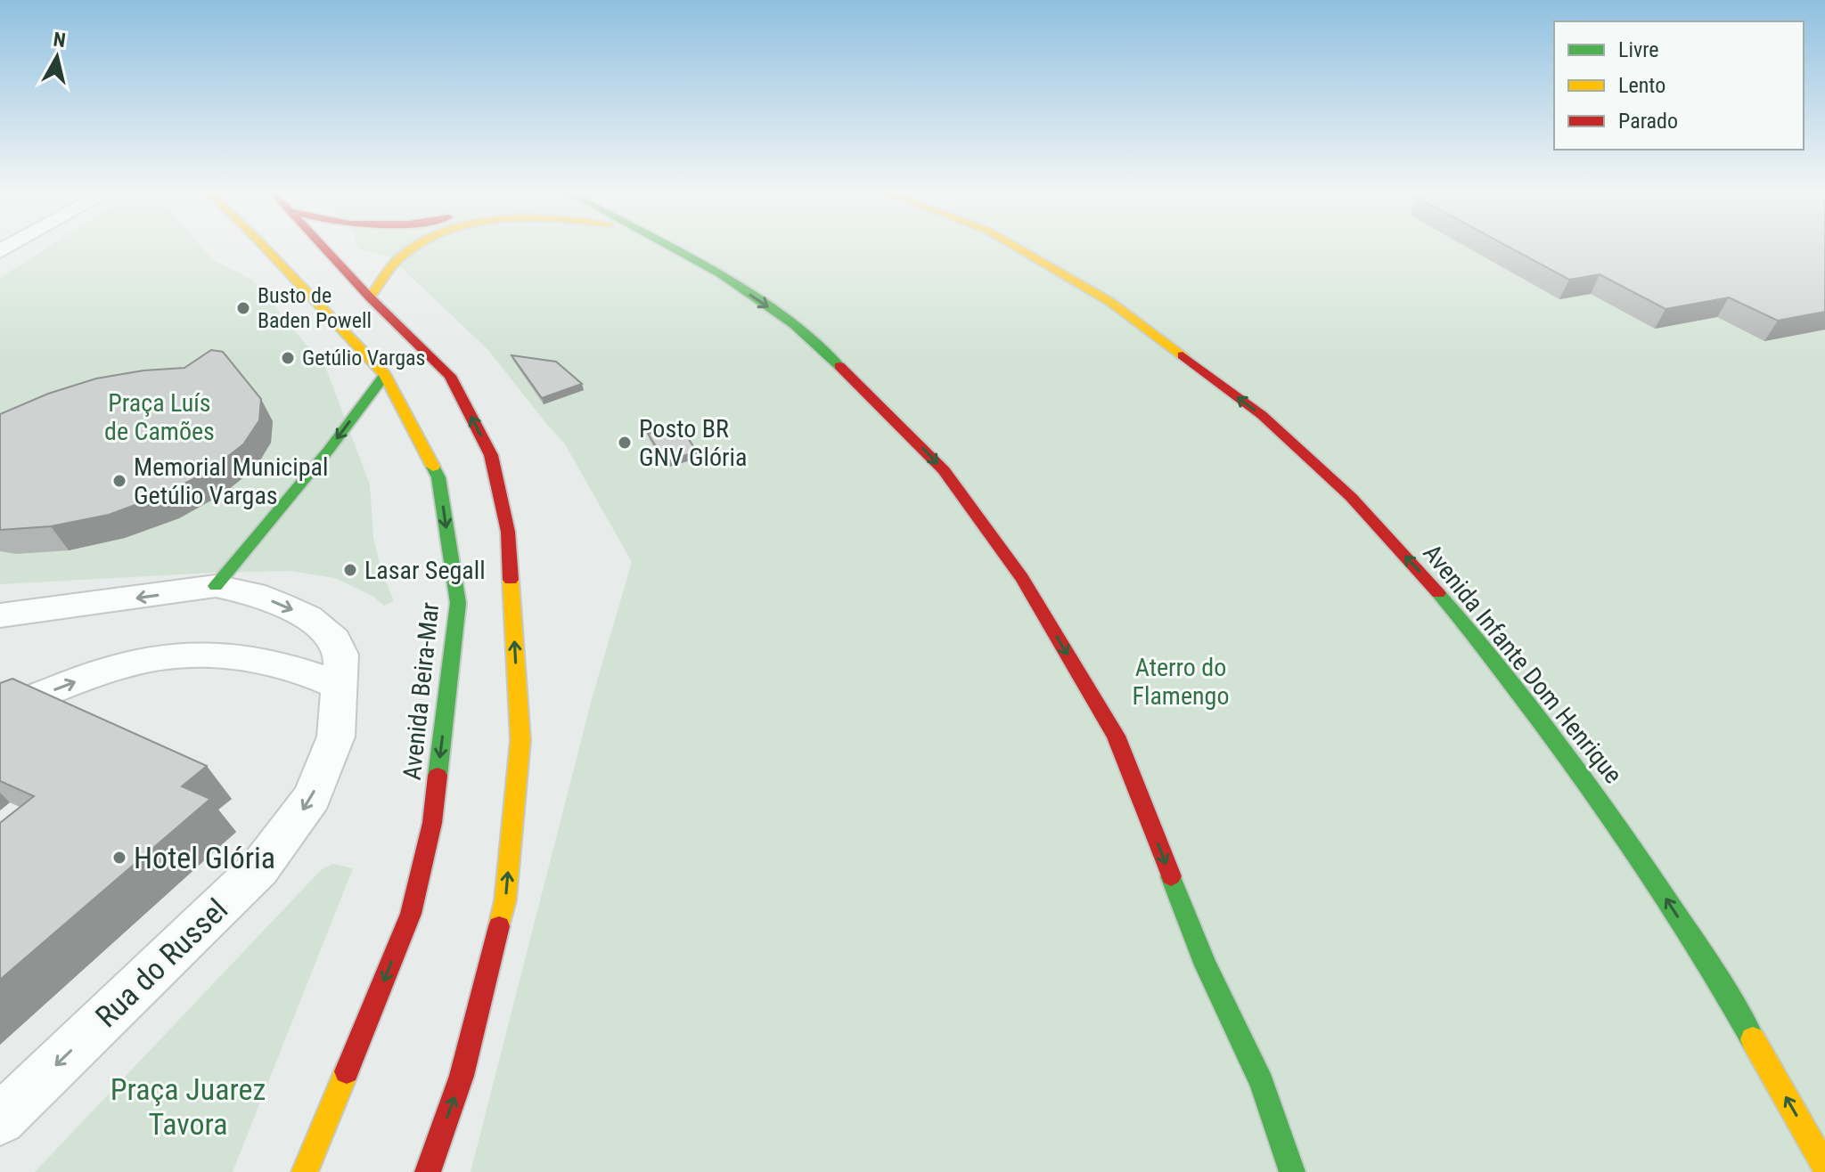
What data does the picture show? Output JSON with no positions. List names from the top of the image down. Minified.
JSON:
{"streets":{"main road":["Avenida Infante Dom Henrique","Avenida Beira-Mar"],"street":["Rua do Russel"]},"one_way":["Avenida Infante Dom Henrique"],"parks":["Praça Luís de Camões","Aterro do Flamengo","Praça Juarez Tavora"],"places":["Busto de Baden Powell","Getúlio Vargas","Posto BR GNV Glória","Memorial Municipal Getúlio Vargas","Lasar Segall","Hotel Glória"],"legend":["Livre","Lento","Parado"],"north":"top"}
